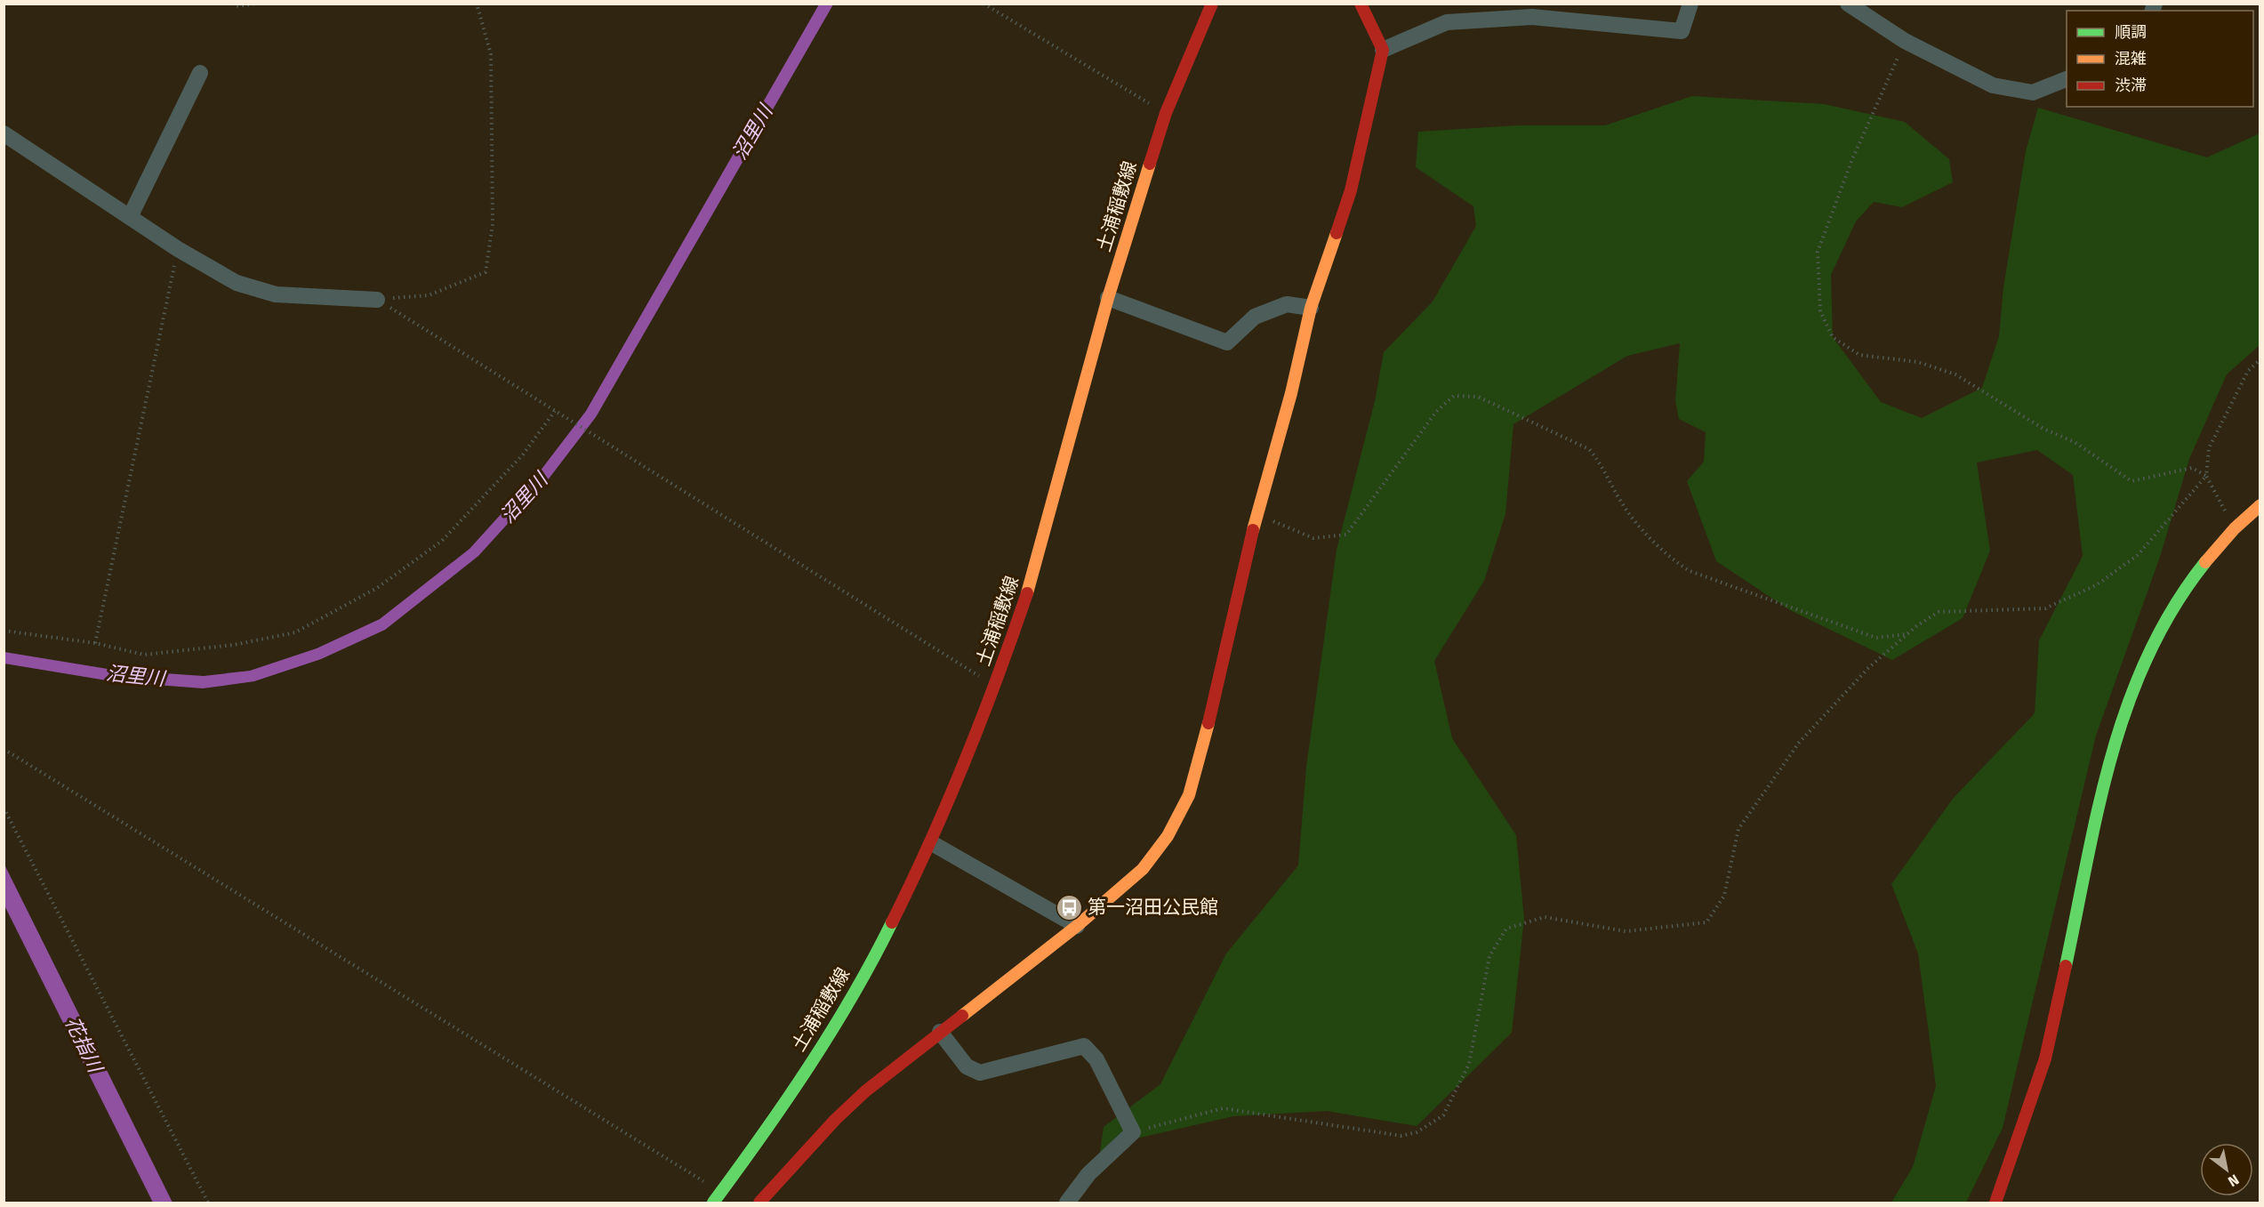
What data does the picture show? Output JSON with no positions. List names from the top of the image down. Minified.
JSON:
{"streets":{"street":["土浦稲敷線"]},"water":["沼里川","花指川"],"places":{"bus stop":["第一沼田公民館"]},"legend":["順調","混雑","渋滞"],"north":"bottom right"}
